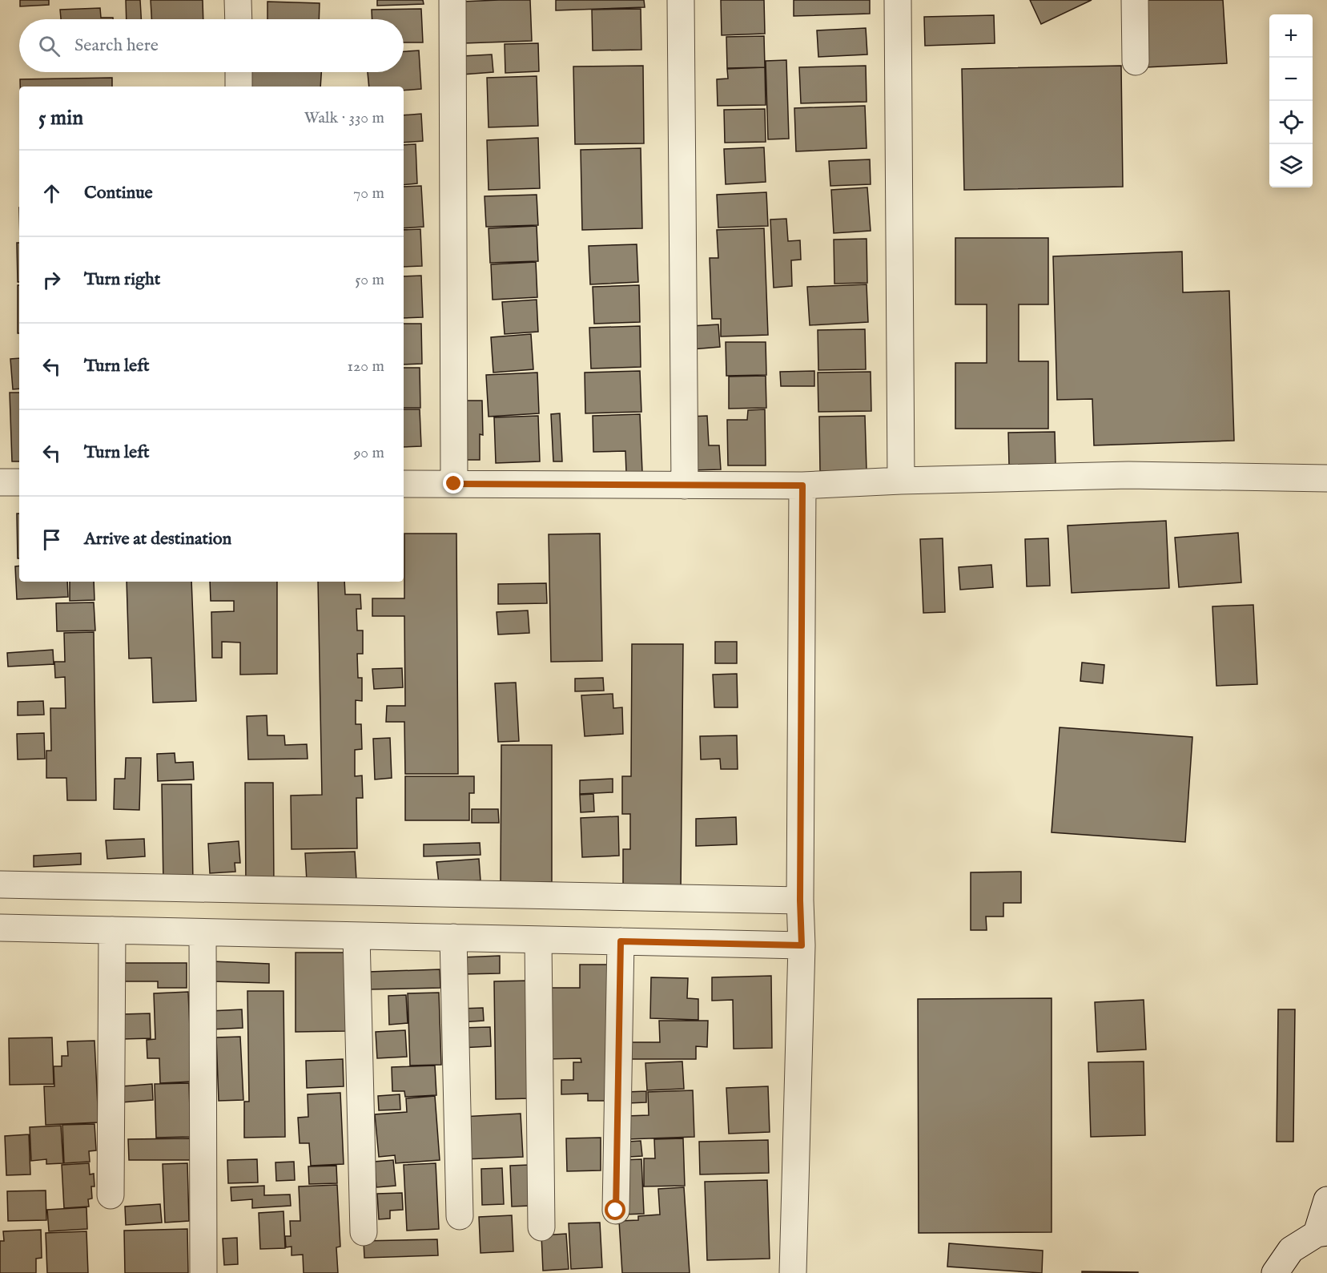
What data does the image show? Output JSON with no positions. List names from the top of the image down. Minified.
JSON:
{"page":{"map_buttons":["+","−"],"search":"Search here","heading":["5 min","Walk · 330 m"],"list":[["Continue","70 m"],["Turn right","50 m"],["Turn left","120 m"],["Turn left","90 m"],"Arrive at destination"]}}
